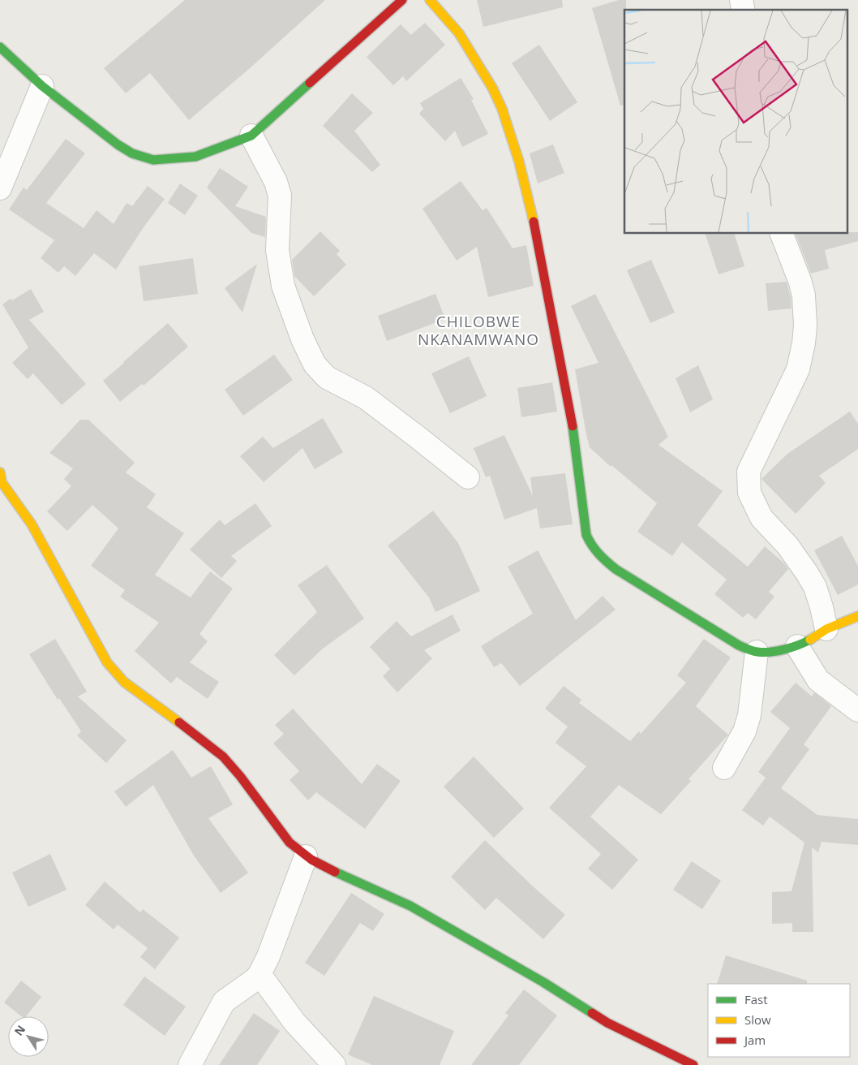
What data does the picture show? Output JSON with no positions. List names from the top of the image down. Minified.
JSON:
{"districts":["CHILOBWE NKANAMWANO"],"legend":["Fast","Slow","Jam"],"north":"top left"}
